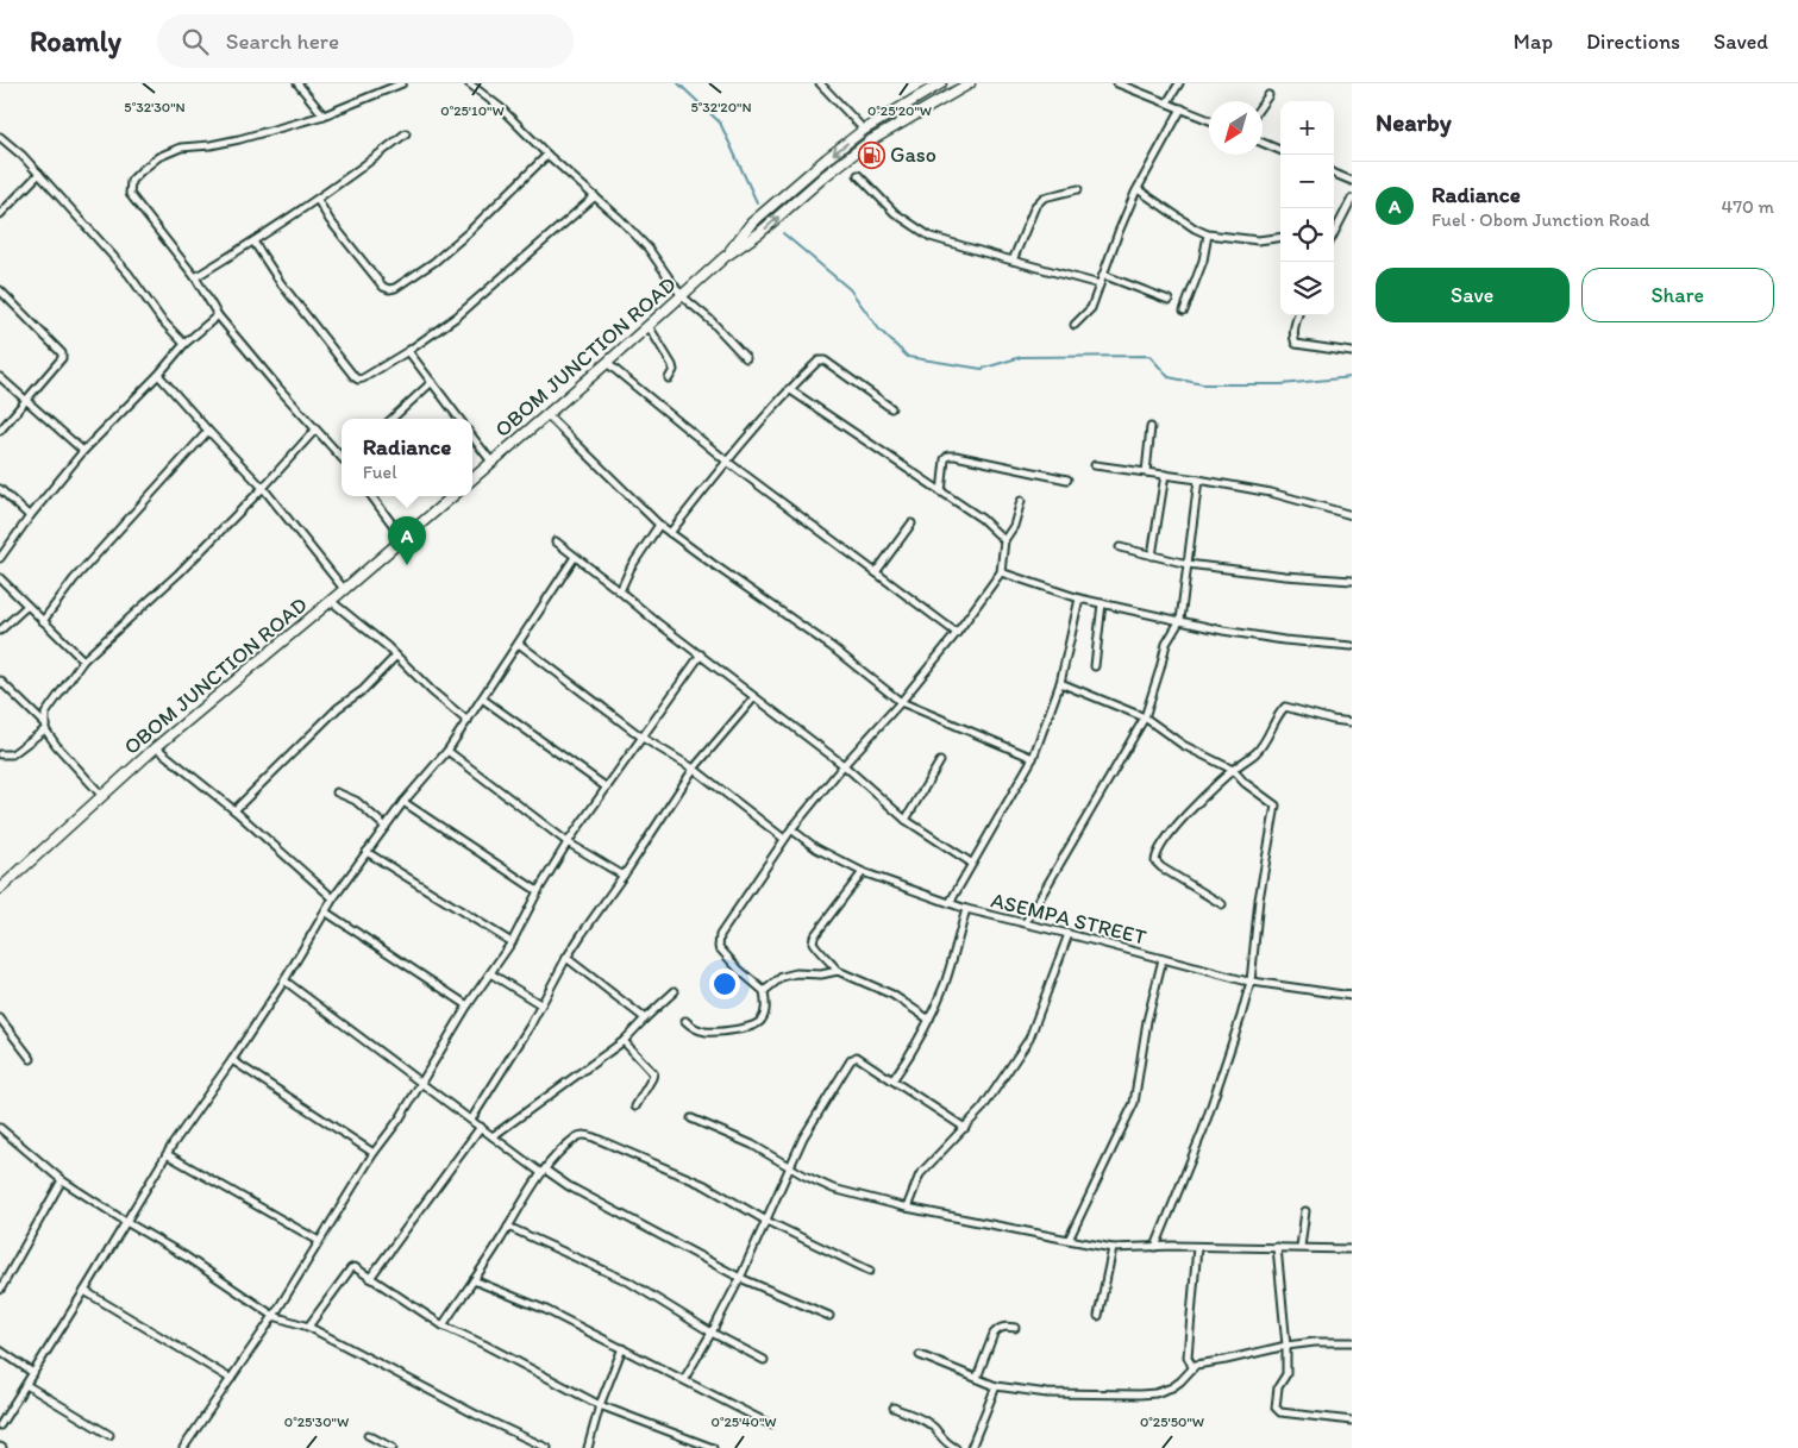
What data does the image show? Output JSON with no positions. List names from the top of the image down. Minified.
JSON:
{"streets":{"main road":["OBOM JUNCTION ROAD"],"street":["ASEMPA STREET"]},"places":{"fuel station":["Gaso"]},"north":"bottom left","page":{"header":"Roamly","search":"Search here","nav":["Map","Directions","Saved"],"heading":"Nearby","map_buttons":["+","−"],"list":[{"mark":"A","name":"Radiance","note":"Fuel · Obom Junction Road","value":"470 m"}],"buttons":["Save","Share"],"popup":["Radiance","Fuel"],"pins":"A"},"coordinates":["5°32'30\"N","5°32'20\"N","0°25'10\"W","0°25'20\"W","0°25'30\"W","0°25'40\"W","0°25'50\"W"]}
